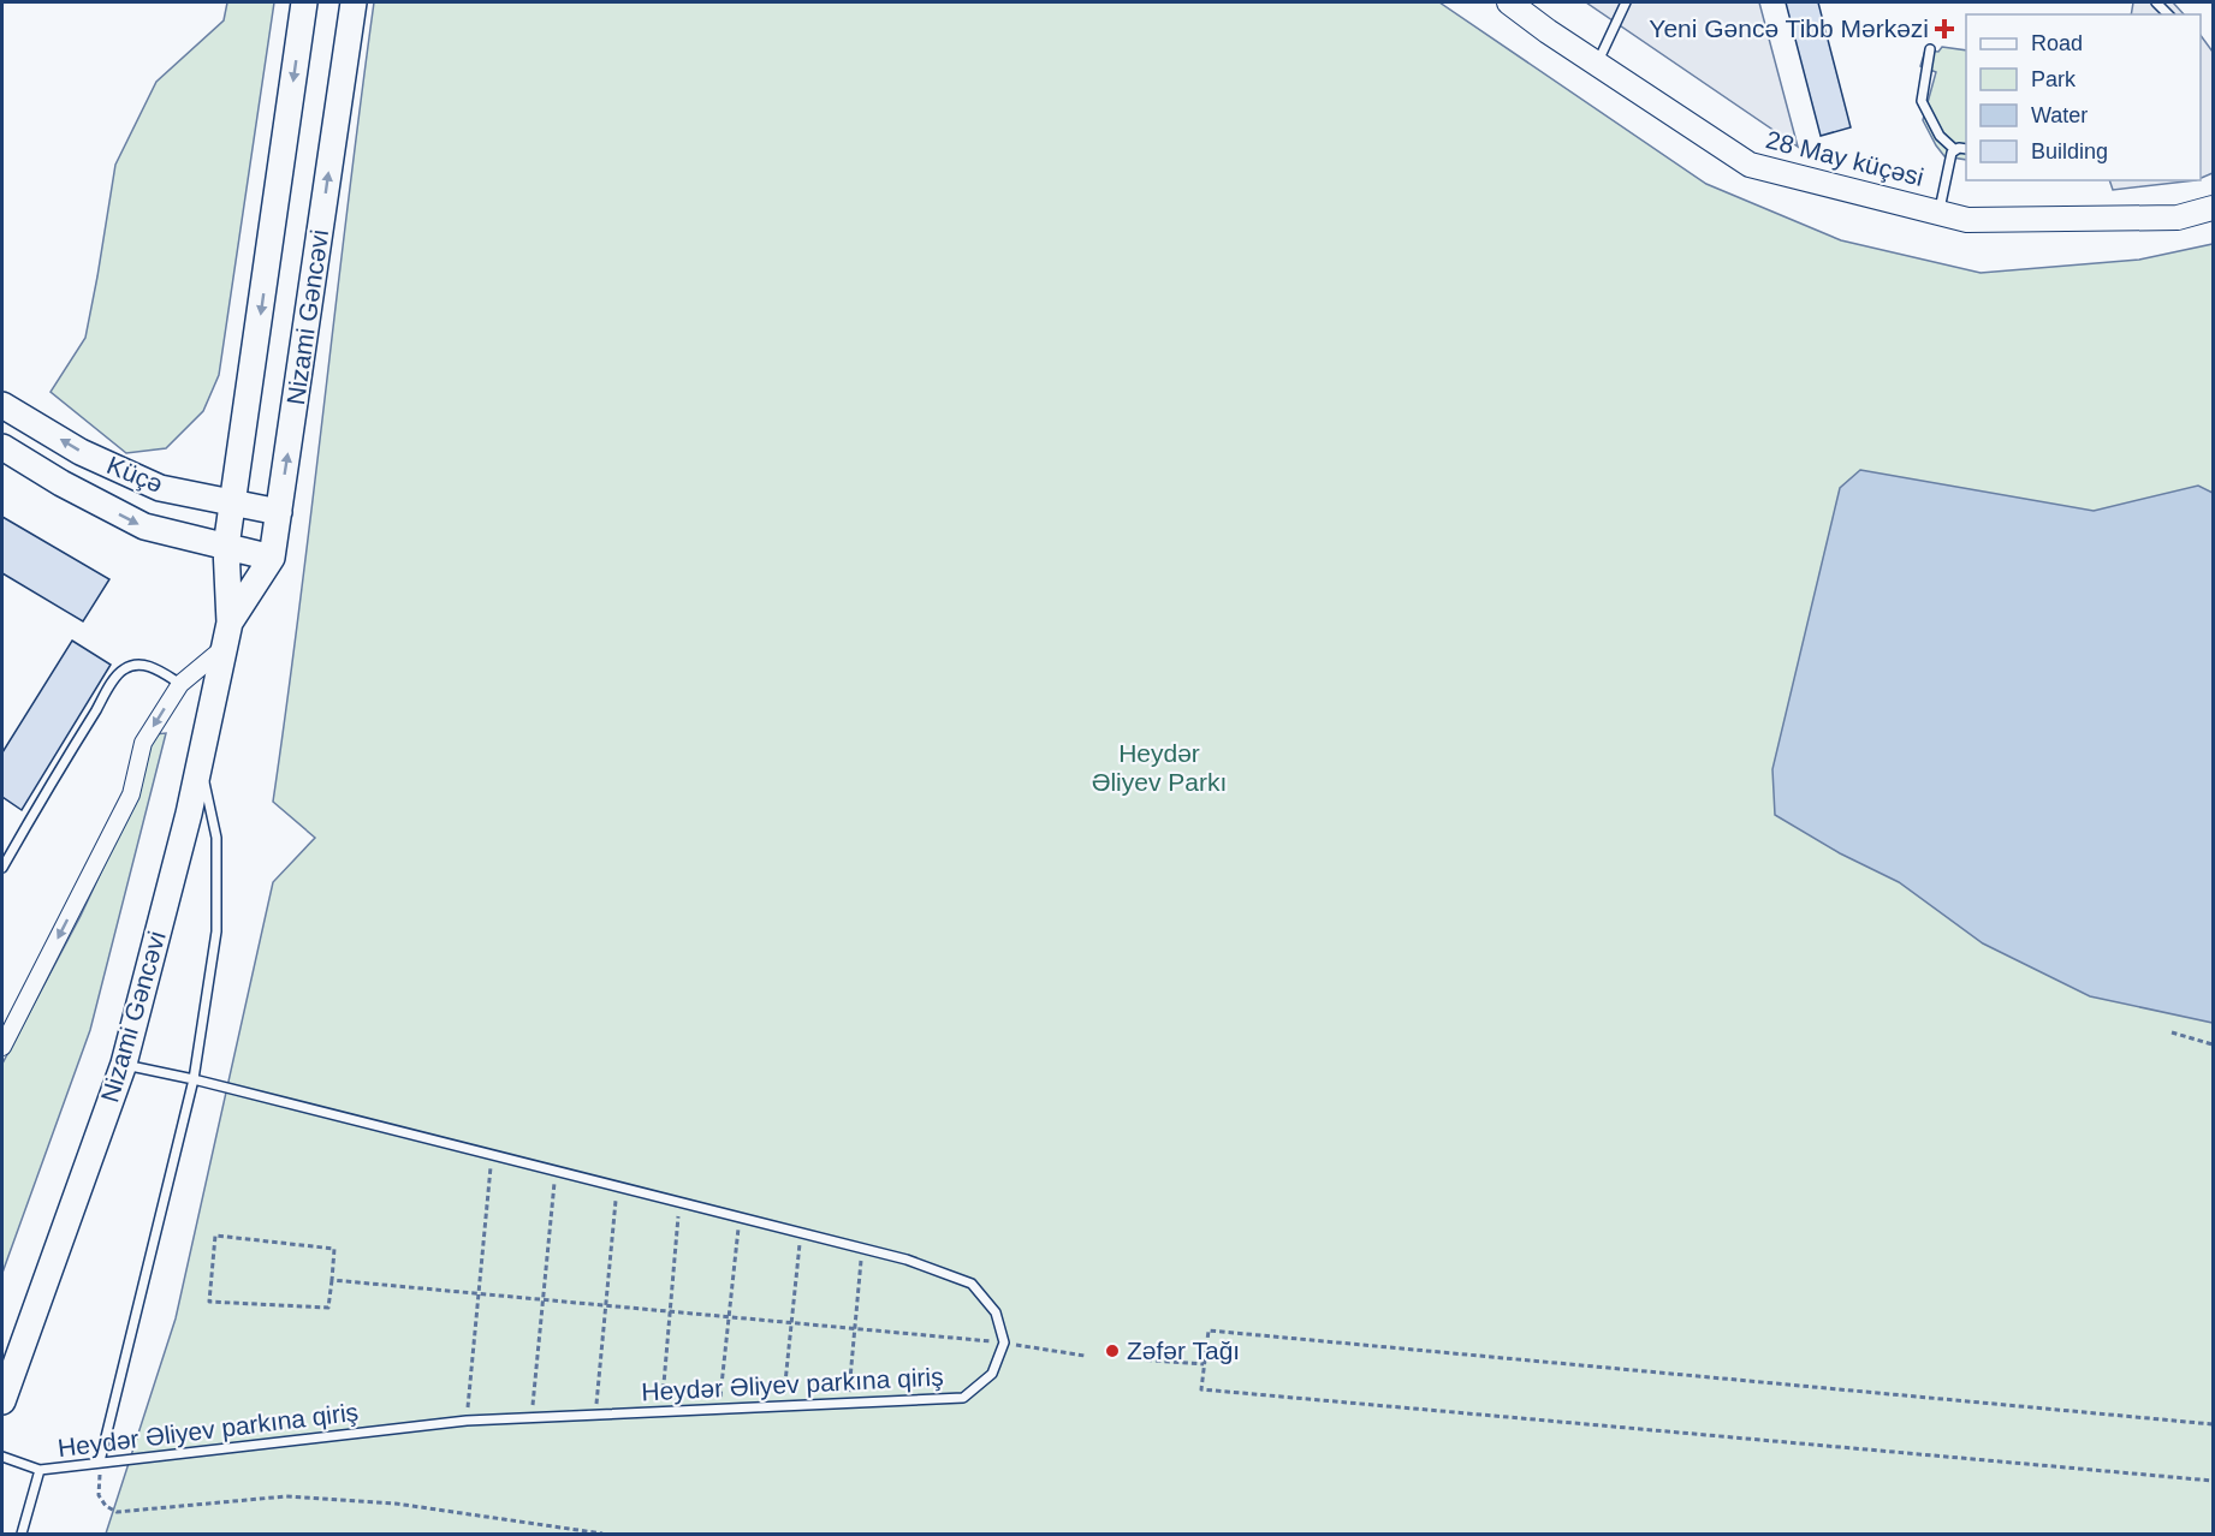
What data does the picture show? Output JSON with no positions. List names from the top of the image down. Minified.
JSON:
{"streets":{"main road":["28 May küçəsi","Nizami Gəncəvi","Küçə"],"lane":["Heydər Əliyev parkına qiriş"]},"crossings":[["Nizami Gəncəvi","Küçə"]],"parks":["Heydər Əliyev Parkı"],"places":{"health":["Yeni Gəncə Tibb Mərkəzi"],"other":["Zəfər Tağı"]},"legend":["Road","Park","Water","Building"]}
